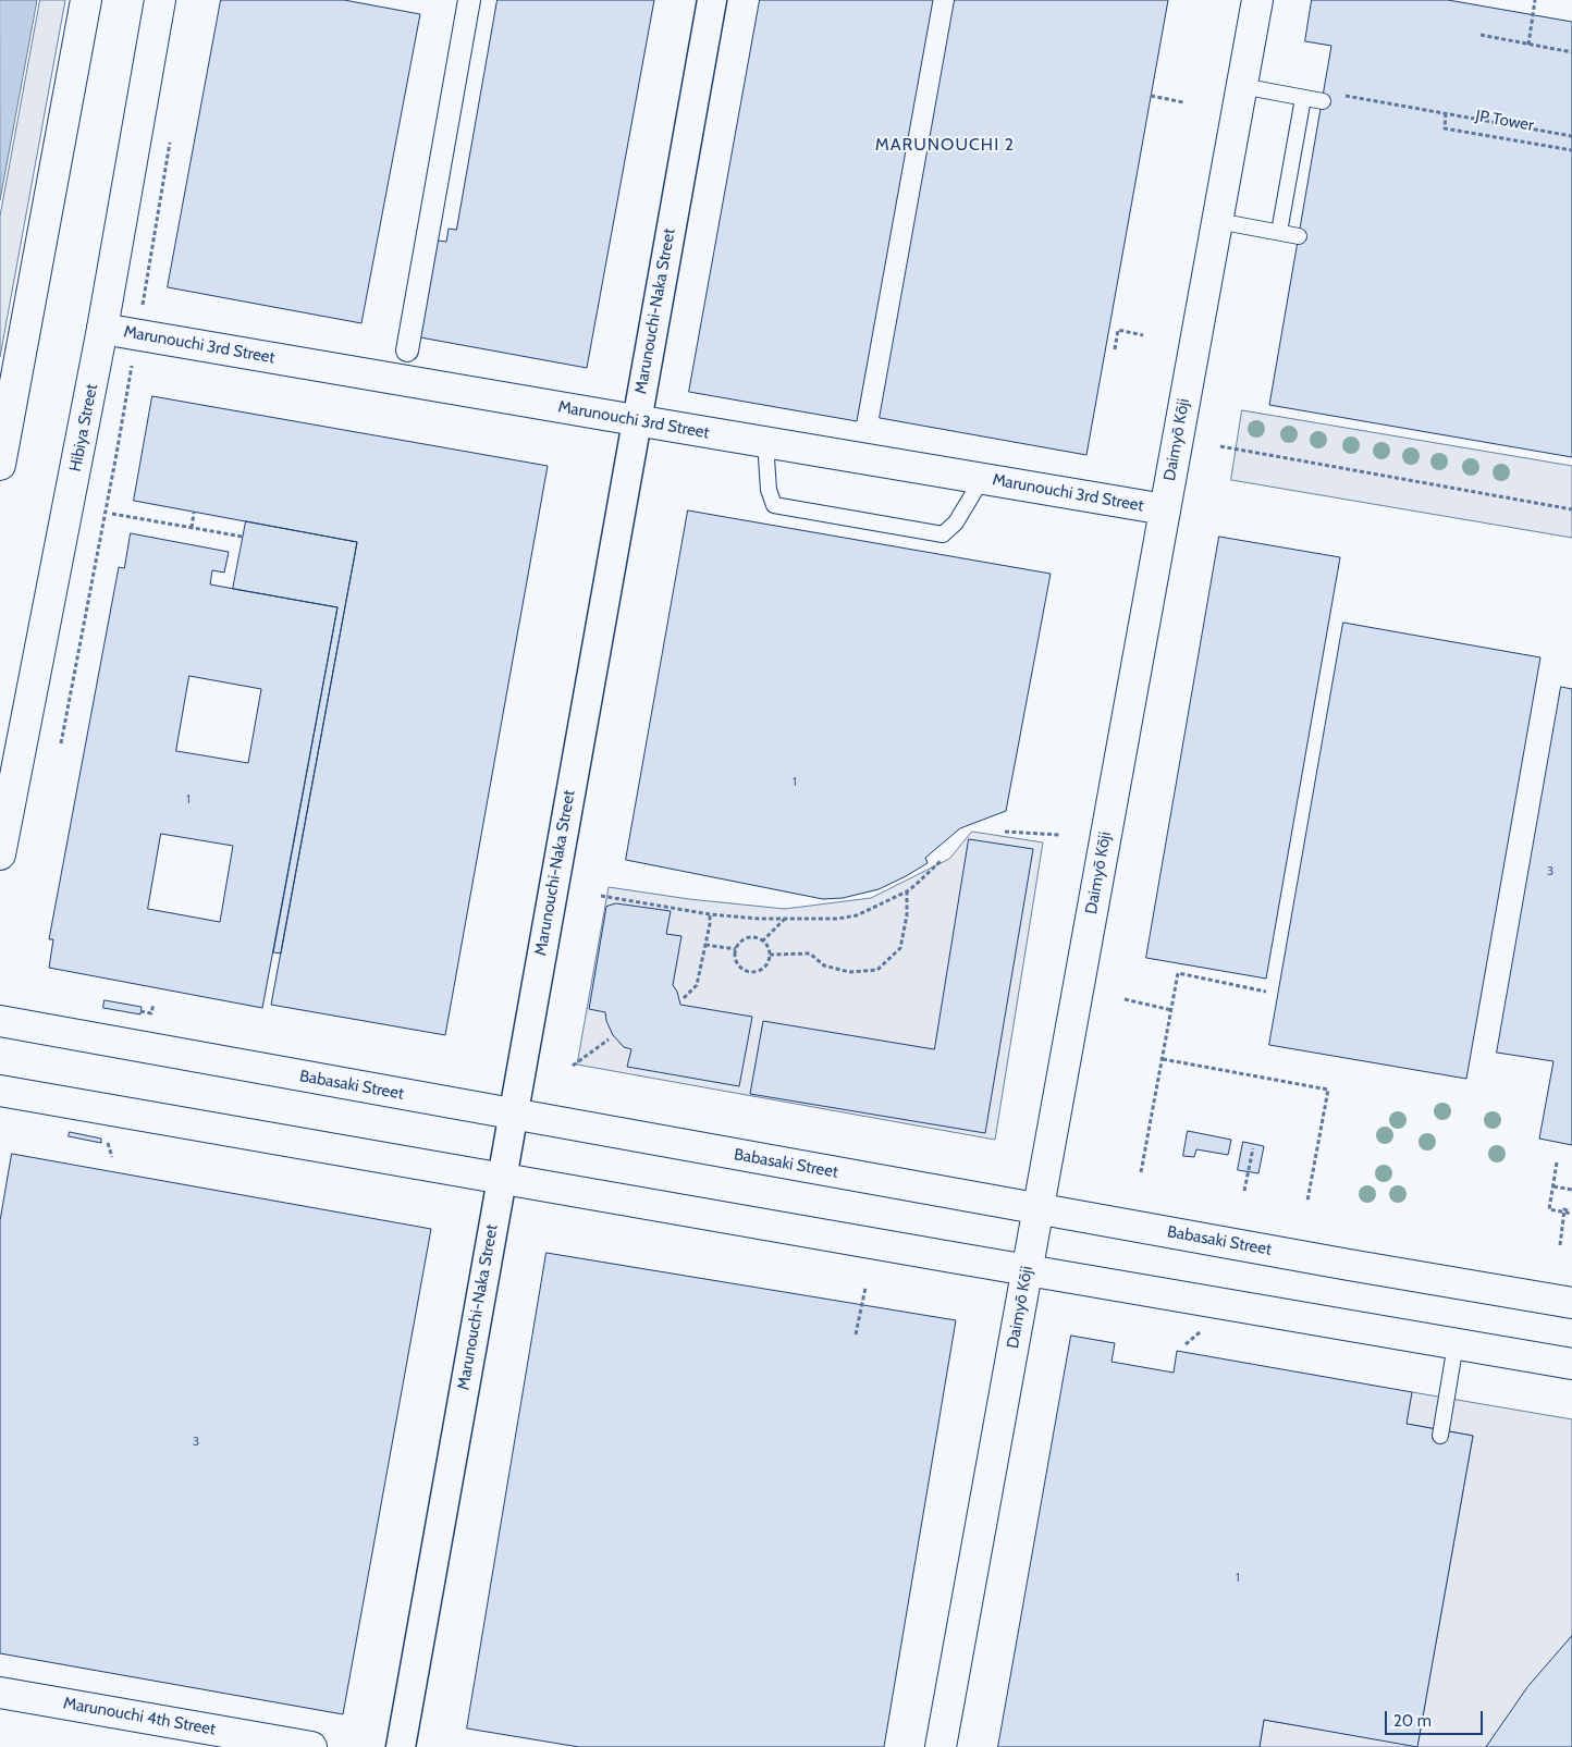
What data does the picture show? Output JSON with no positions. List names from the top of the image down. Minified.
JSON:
{"streets":{"main road":["Marunouchi 3rd Street","Hibiya Street","Daimyō Kōji","Babasaki Street","Marunouchi 4th Street"],"street":["Marunouchi-Naka Street"],"path":["JP Tower"]},"crossings":[["Marunouchi-Naka Street","Marunouchi 3rd Street"],["Marunouchi-Naka Street","Babasaki Street"],["Marunouchi 3rd Street","Hibiya Street"],["Marunouchi 3rd Street","Daimyō Kōji"],["Daimyō Kōji","Babasaki Street"]],"districts":["MARUNOUCHI 2"],"house_numbers":["1","1","3","3","1"],"scale_bar":"20 m"}
